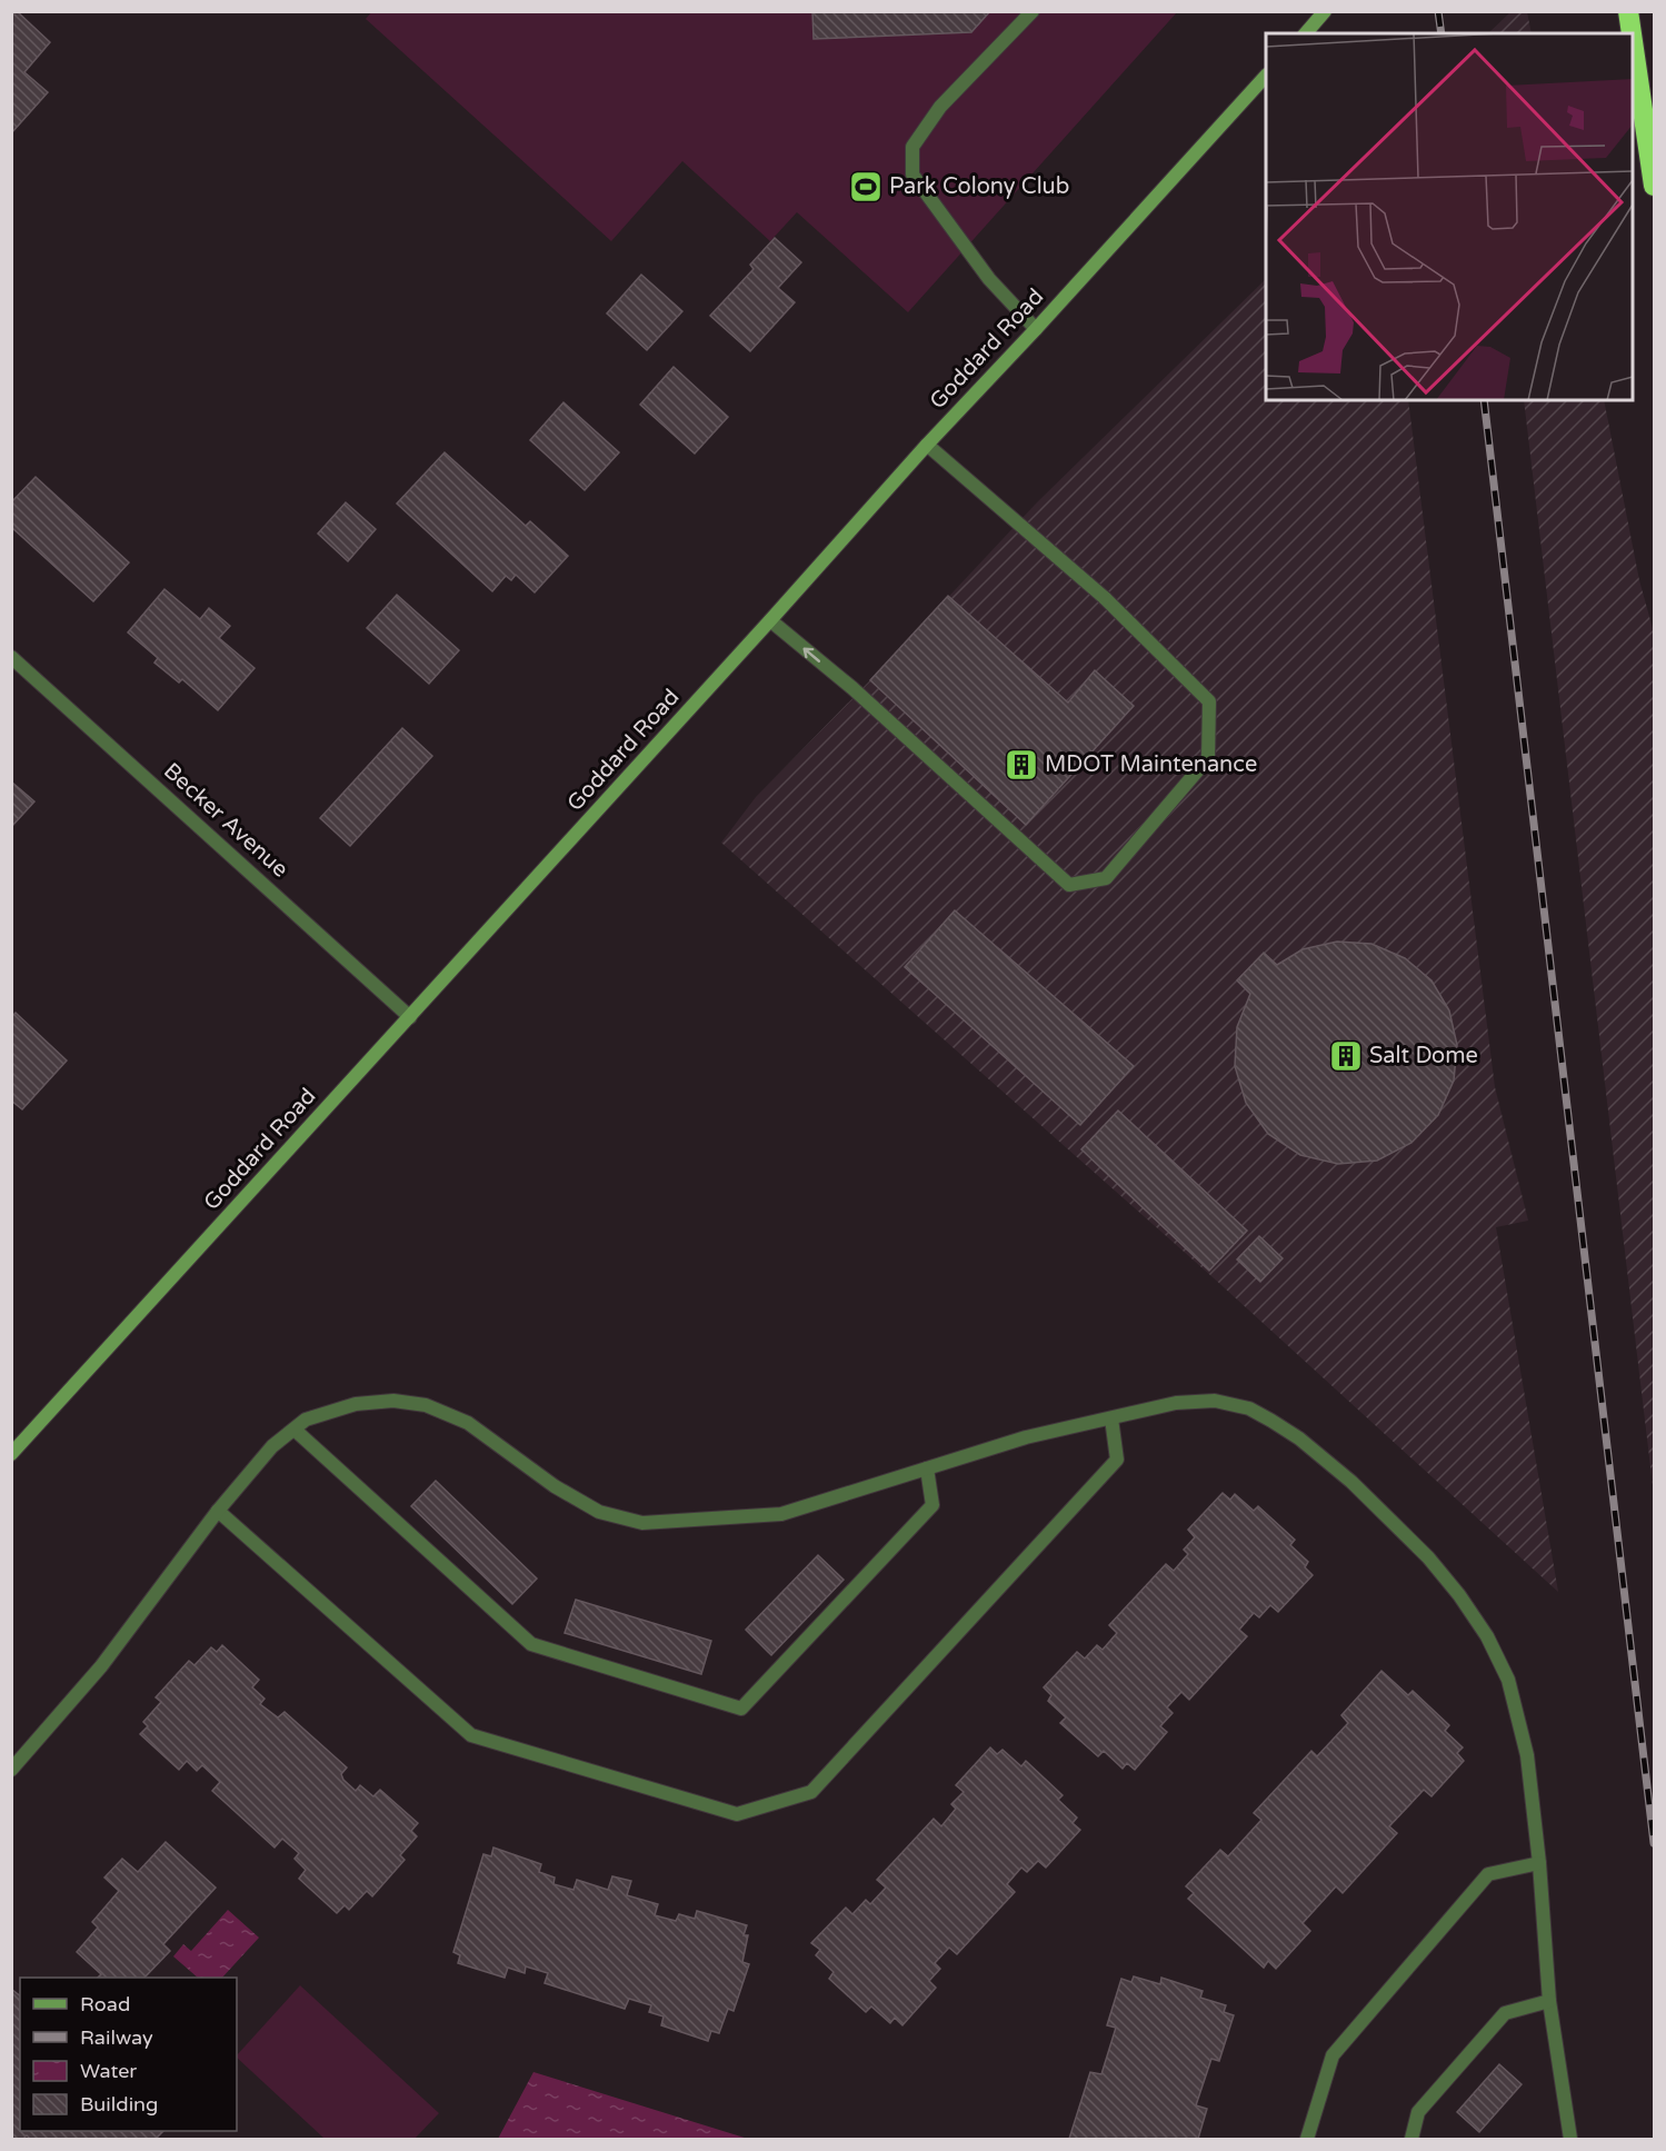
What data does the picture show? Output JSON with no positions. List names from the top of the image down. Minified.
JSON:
{"streets":{"main road":["Goddard Road"],"street":["Becker Avenue"]},"crossings":[["Goddard Road","Becker Avenue"]],"places":{"sports":["Park Colony Club"],"building":["MDOT Maintenance","Salt Dome"]},"legend":["Road","Railway","Water","Building"]}
